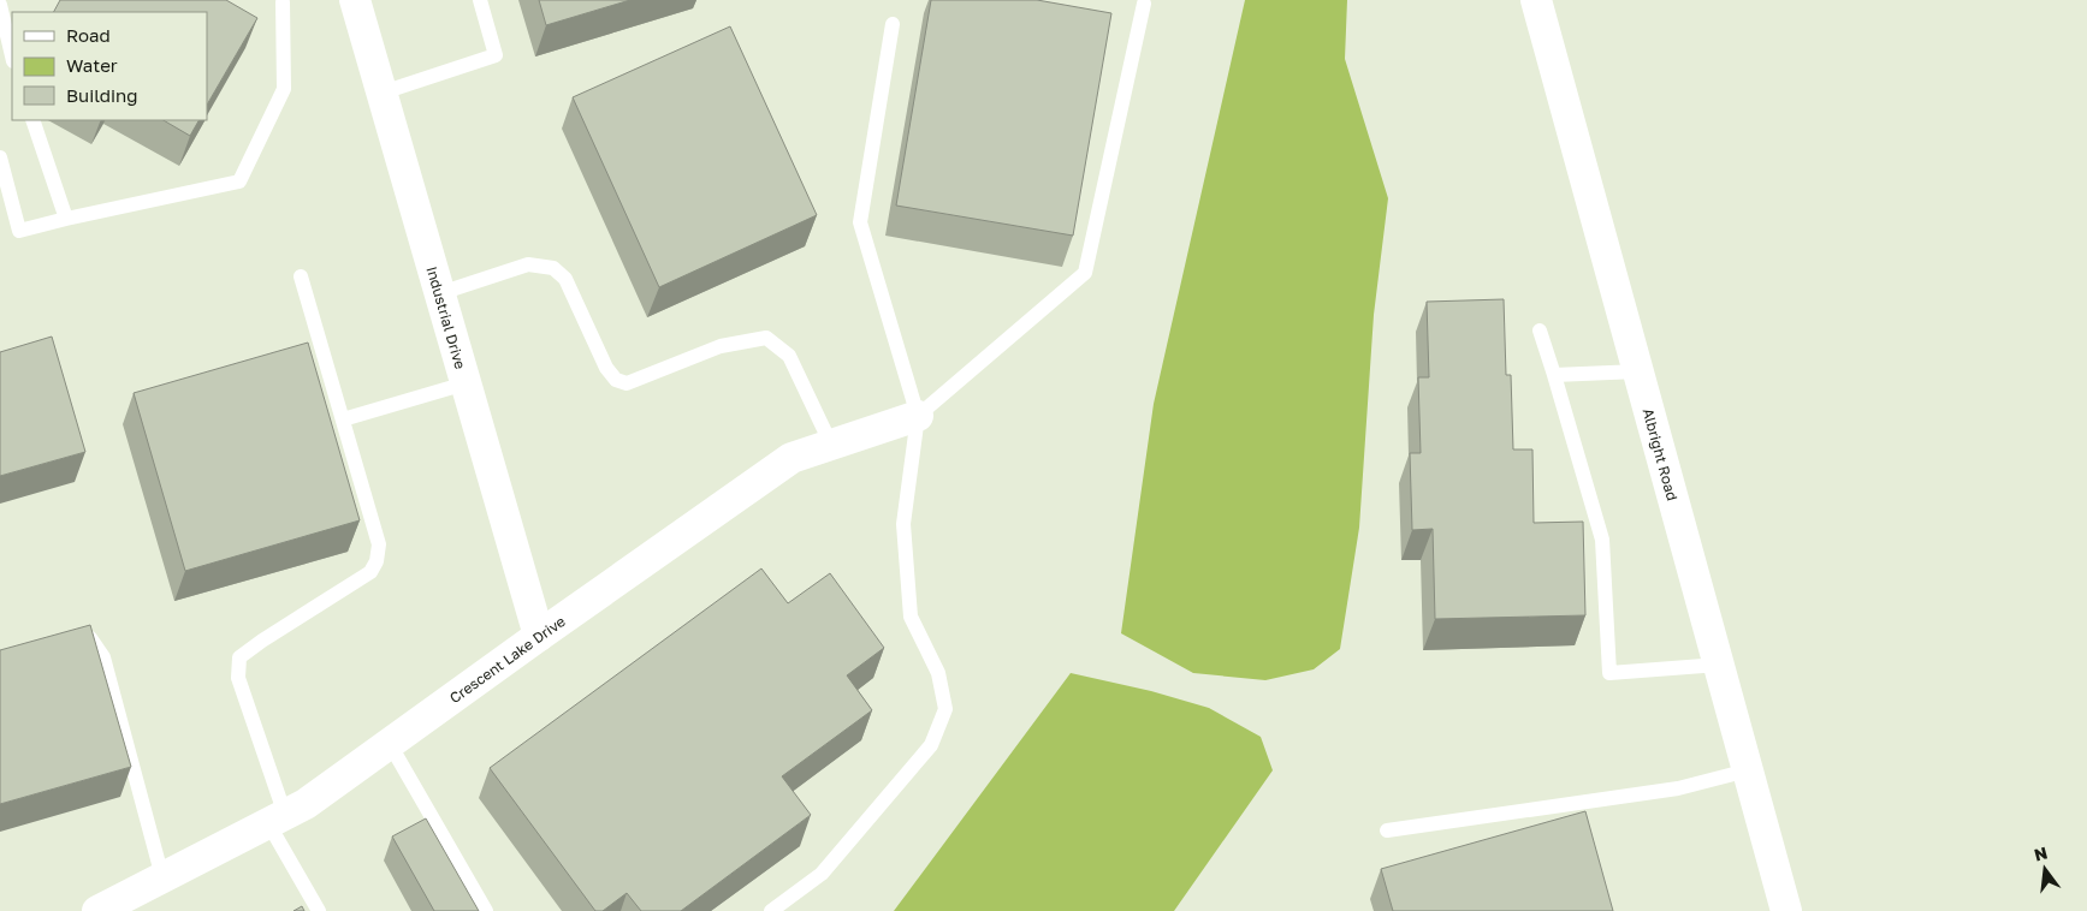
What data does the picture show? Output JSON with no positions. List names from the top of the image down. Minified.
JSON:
{"streets":{"street":["Industrial Drive","Albright Road","Crescent Lake Drive"]},"crossings":[["Industrial Drive","Crescent Lake Drive"]],"legend":["Road","Water","Building"],"north":"top"}
